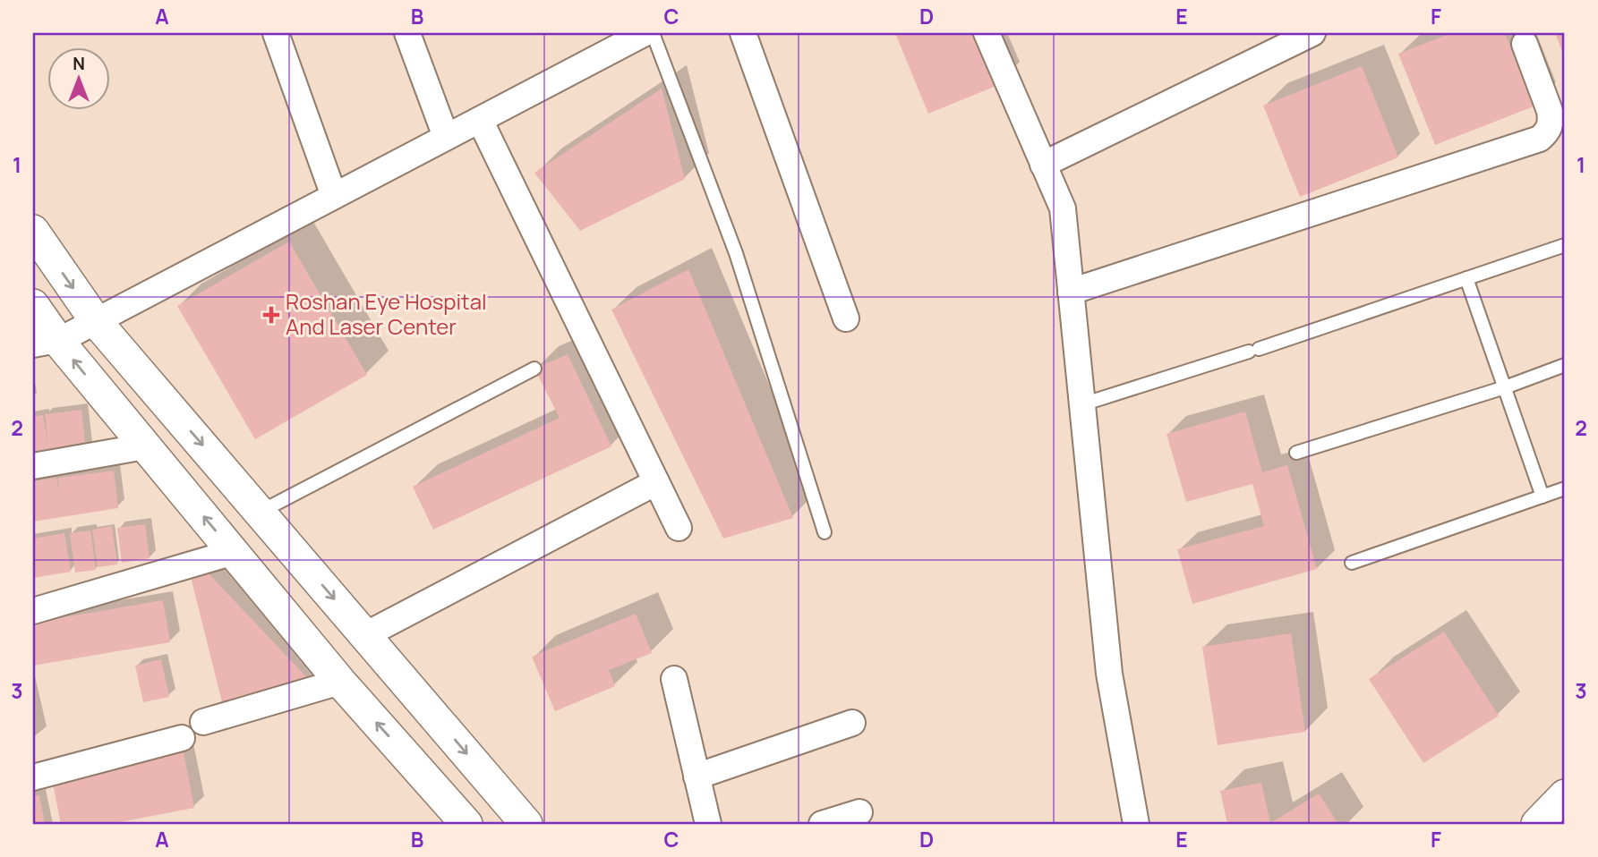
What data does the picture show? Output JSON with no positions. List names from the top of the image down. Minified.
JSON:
{"places":{"health":["Roshan Eye Hospital And Laser Center"]},"north":"top","grid":{"columns":["A","B","C","D","E","F"],"rows":["1","2","3"]}}
